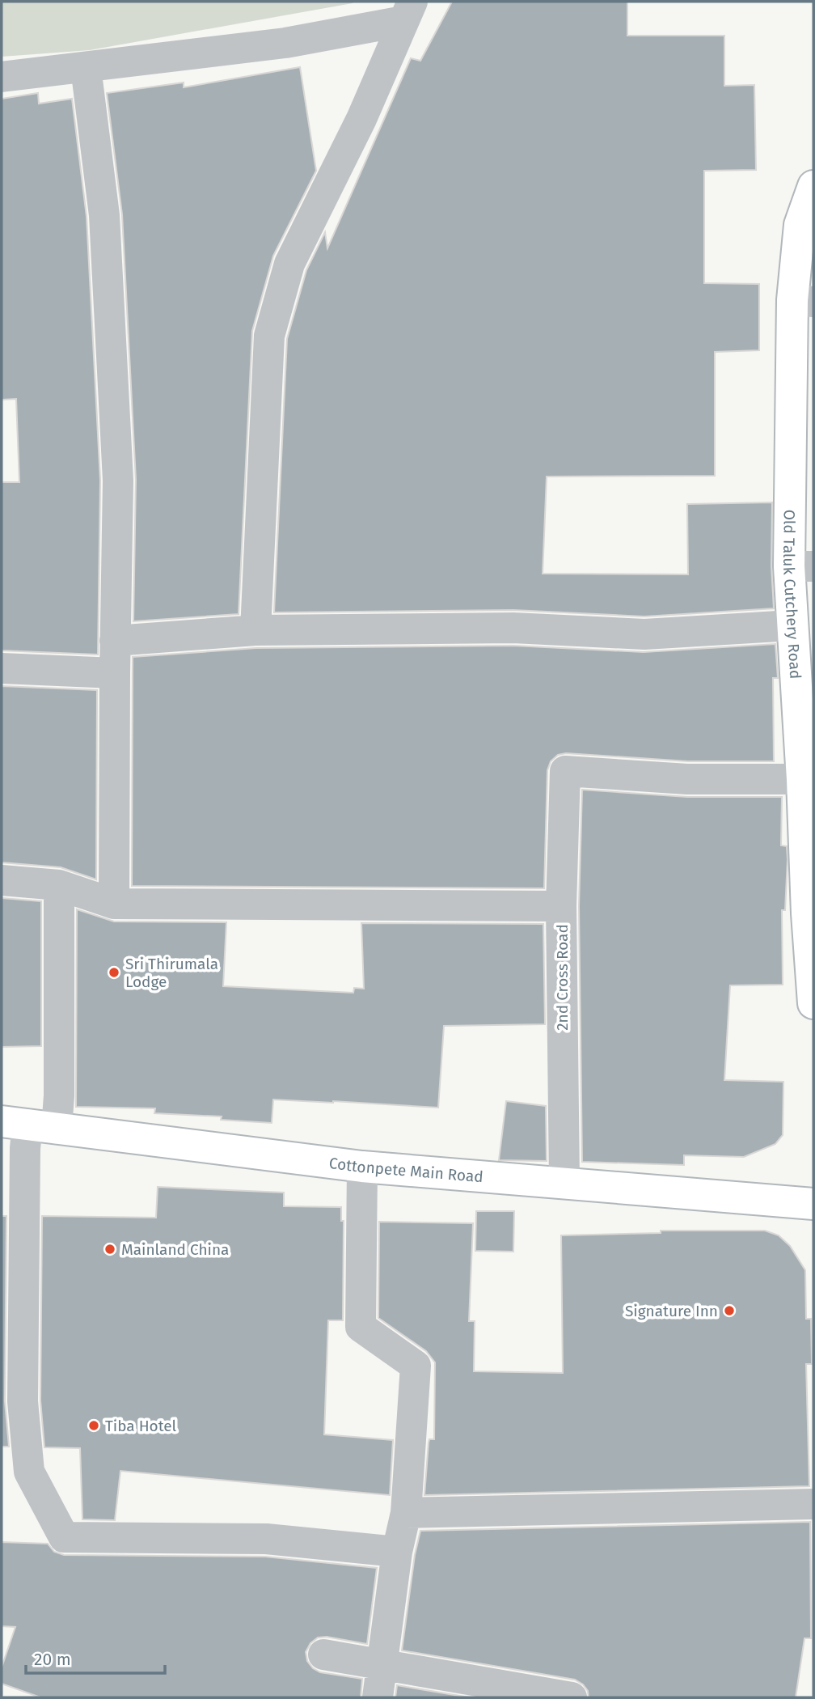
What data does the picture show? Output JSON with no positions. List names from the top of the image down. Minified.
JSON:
{"streets":{"street":["Old Taluk Cutchery Road","2nd Cross Road","Cottonpete Main Road"]},"crossings":[["Old Taluk Cutchery Road","2nd Cross Road"],["2nd Cross Road","Cottonpete Main Road"]],"places":["Sri Thirumala Lodge","Mainland China","Signature Inn","Tiba Hotel"],"scale_bar":"20 m"}
